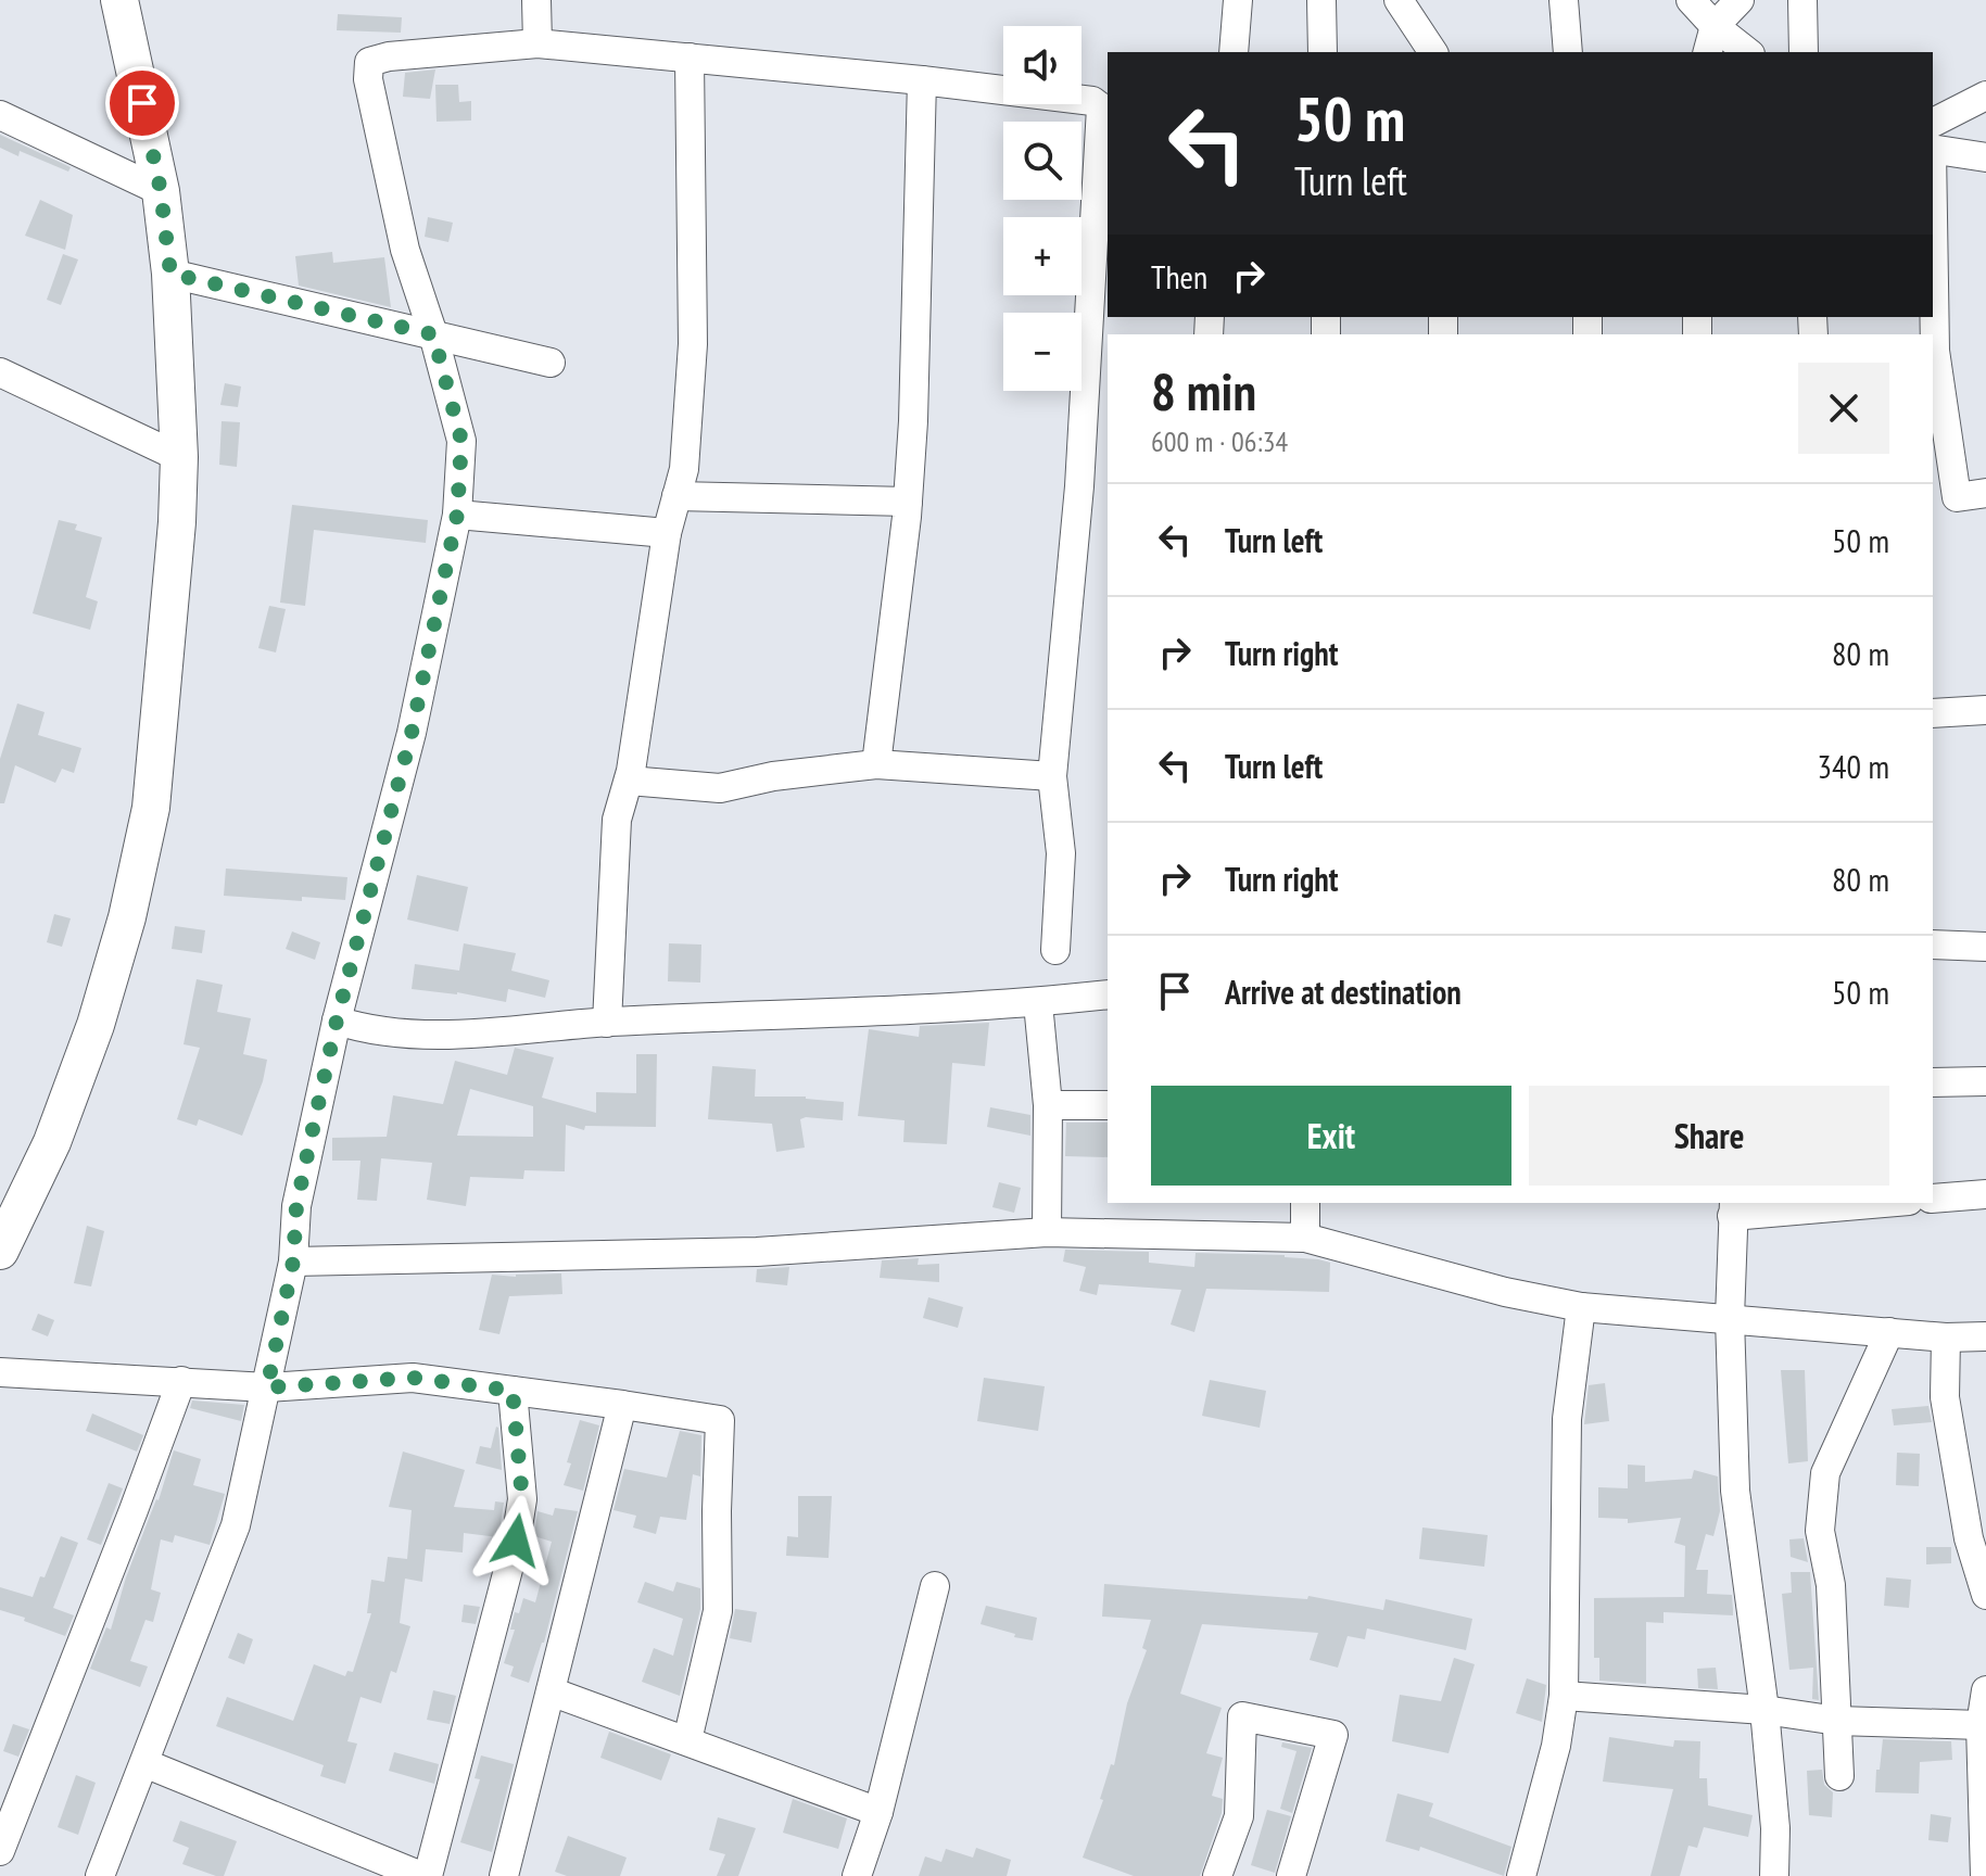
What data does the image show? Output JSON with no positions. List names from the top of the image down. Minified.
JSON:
{"page":{"map_buttons":["+","−"],"turn":["50 m","Turn left"],"then":"Then","heading":["8 min","600 m · 06:34"],"list":[{"name":"Turn left","value":"50 m"},{"name":"Turn right","value":"80 m"},{"name":"Turn left","value":"340 m"},{"name":"Turn right","value":"80 m"},{"name":"Arrive at destination","value":"50 m"}],"buttons":["Exit","Share"]}}
